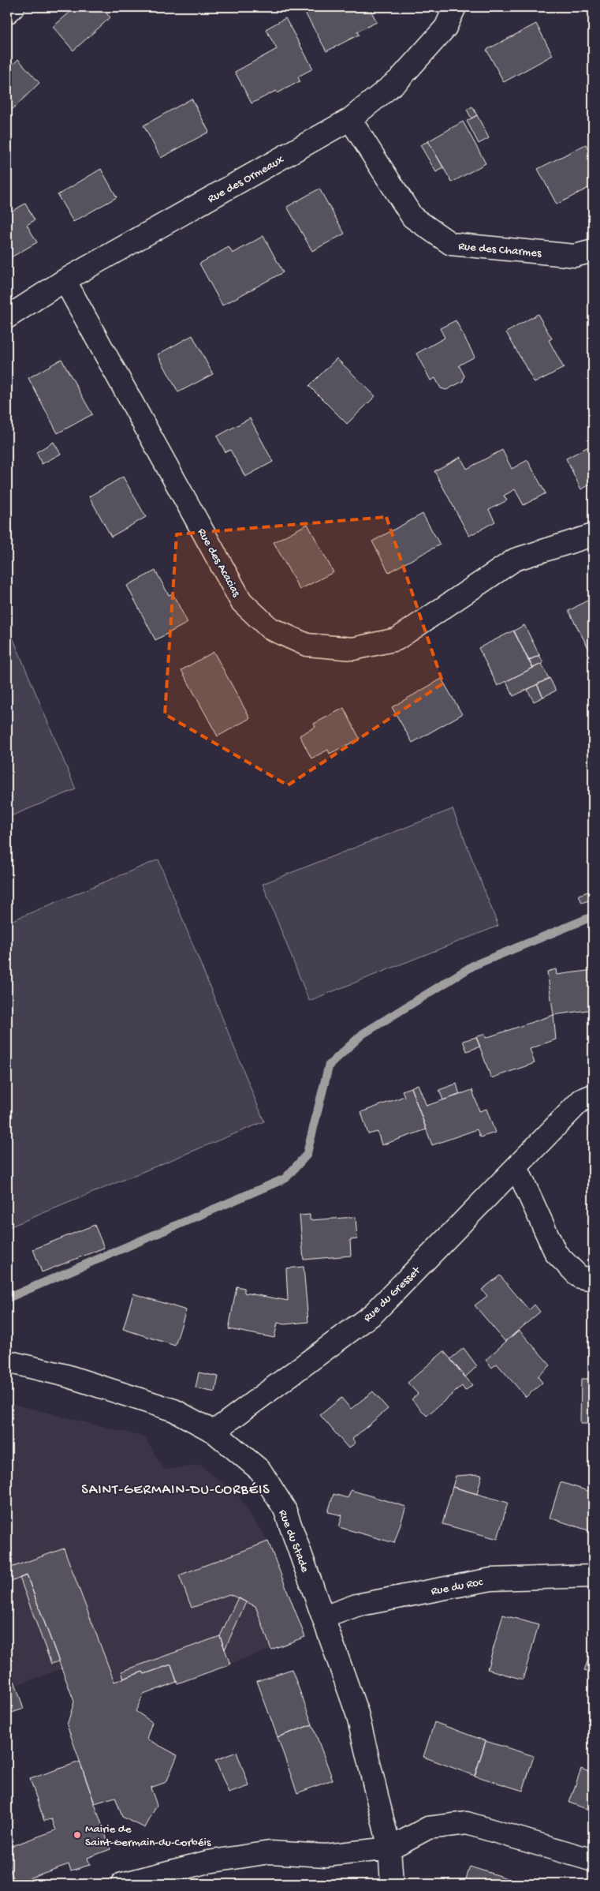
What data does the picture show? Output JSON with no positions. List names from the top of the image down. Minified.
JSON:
{"streets":{"street":["Rue des Ormeaux","Rue des Charmes","Rue des Acacias","Rue du Gresset","Rue du Stade","Rue du Roc"]},"crossings":[["Rue des Ormeaux","Rue des Charmes"],["Rue des Ormeaux","Rue des Acacias"],["Rue du Gresset","Rue du Stade"],["Rue du Stade","Rue du Roc"]],"districts":["SAINT-GERMAIN-DU-CORBÉIS"],"places":["Mairie de Saint-Germain-du-Corbéis"]}
